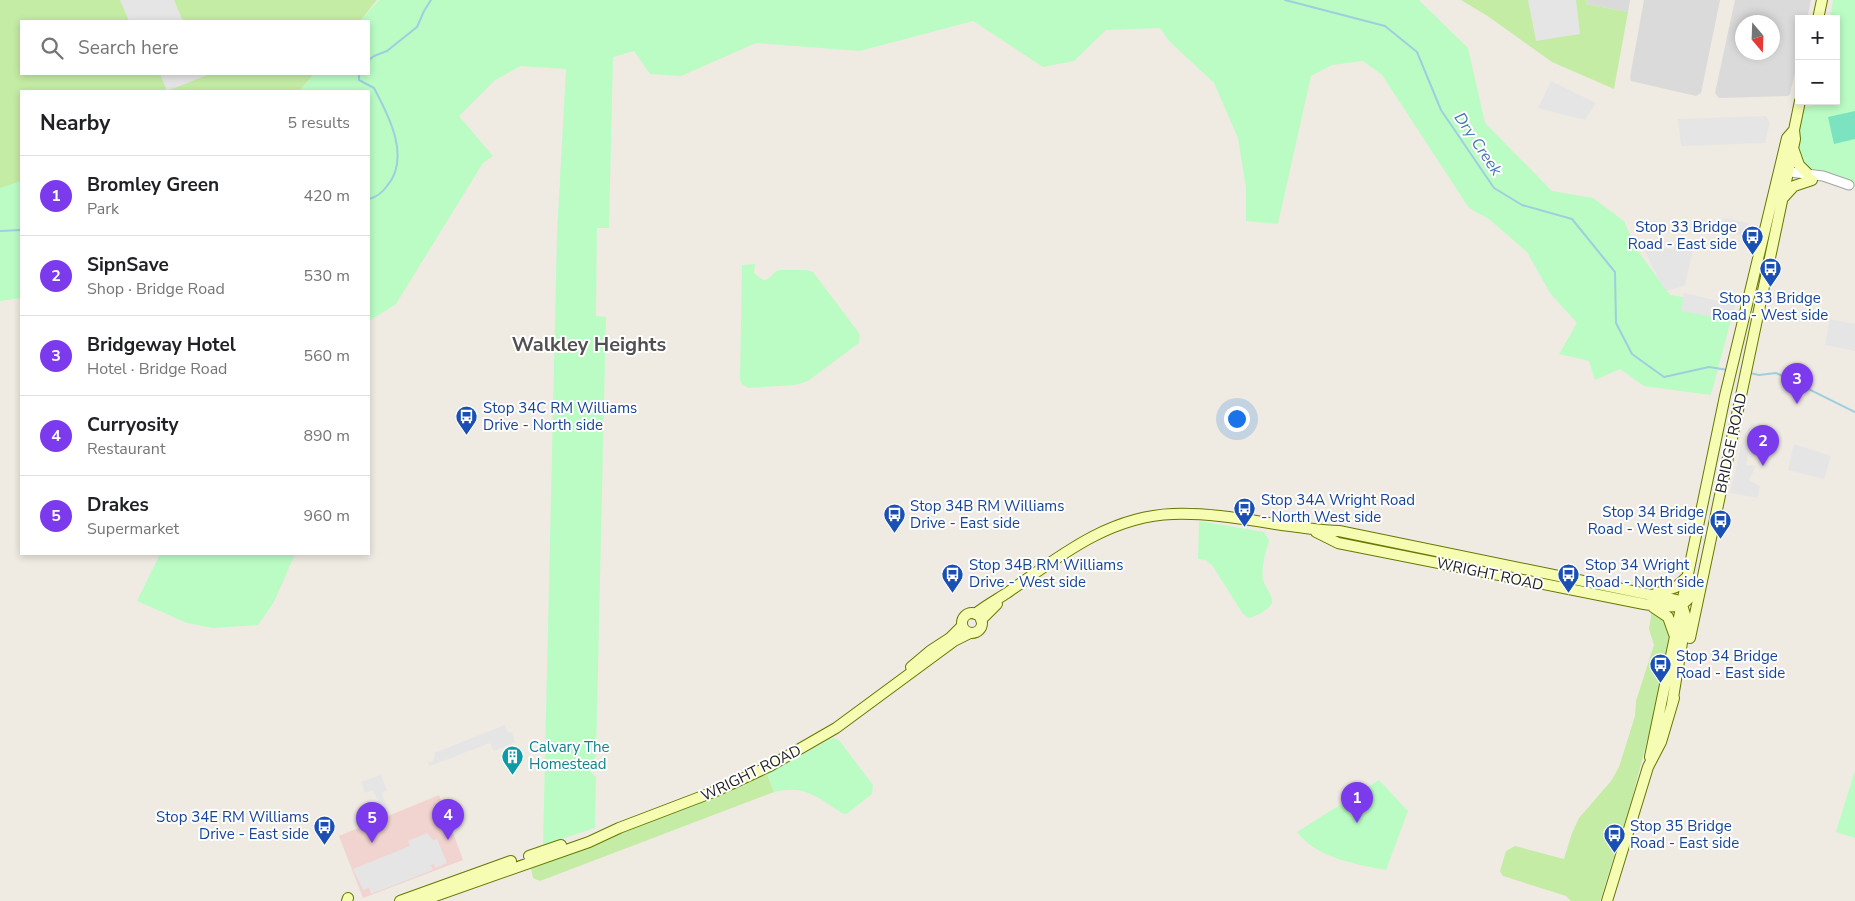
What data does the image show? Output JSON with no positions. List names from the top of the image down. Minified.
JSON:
{"streets":{"main road":["BRIDGE ROAD","WRIGHT ROAD"]},"crossings":[["BRIDGE ROAD","WRIGHT ROAD"]],"districts":["Walkley Heights"],"water":["Dry Creek"],"places":{"bus stop":["Stop 33 Bridge Road - East side","Stop 33 Bridge Road - West side","Stop 34C RM Williams Drive - North side","Stop 34A Wright Road - North West side","Stop 34B RM Williams Drive - East side","Stop 34 Bridge Road - West side","Stop 34B RM Williams Drive - West side","Stop 34 Wright Road - North side","Stop 34 Bridge Road - East side","Stop 34E RM Williams Drive - East side","Stop 35 Bridge Road - East side"],"building":["Calvary The Homestead"]},"north":"bottom","page":{"map_buttons":["+","−"],"search":"Search here","heading":["Nearby","5 results"],"list":[{"mark":"1","name":"Bromley Green","note":"Park","value":"420 m"},{"mark":"2","name":"SipnSave","note":"Shop · Bridge Road","value":"530 m"},{"mark":"3","name":"Bridgeway Hotel","note":"Hotel · Bridge Road","value":"560 m"},{"mark":"4","name":"Curryosity","note":"Restaurant","value":"890 m"},{"mark":"5","name":"Drakes","note":"Supermarket","value":"960 m"}],"pins":["3","2","1","4","5"]}}
